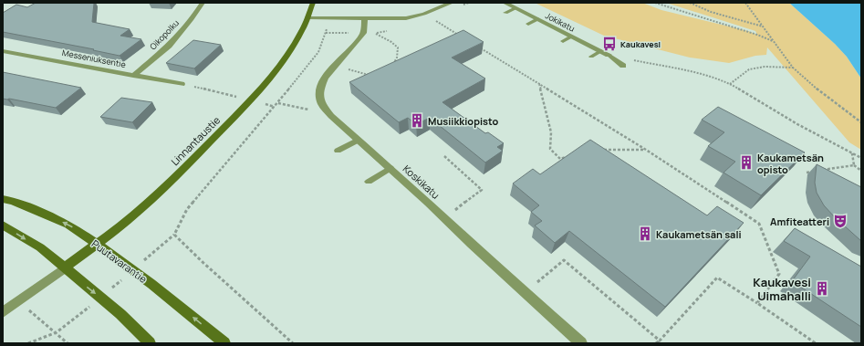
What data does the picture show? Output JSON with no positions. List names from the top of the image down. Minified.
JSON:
{"streets":{"main road":["Linnantaustie","Puutavarantie"],"street":["Jokikatu","Oikopolku","Messeniuksentie","Koskikatu"]},"crossings":[["Oikopolku","Messeniuksentie"],["Linnantaustie","Puutavarantie"]],"places":{"bus stop":["Kaukavesi"],"building":["Musiikkiopisto","Kaukametsän opisto","Kaukametsän sali","Kaukavesi Uimahalli"],"theatre":["Amfiteatteri"]}}
